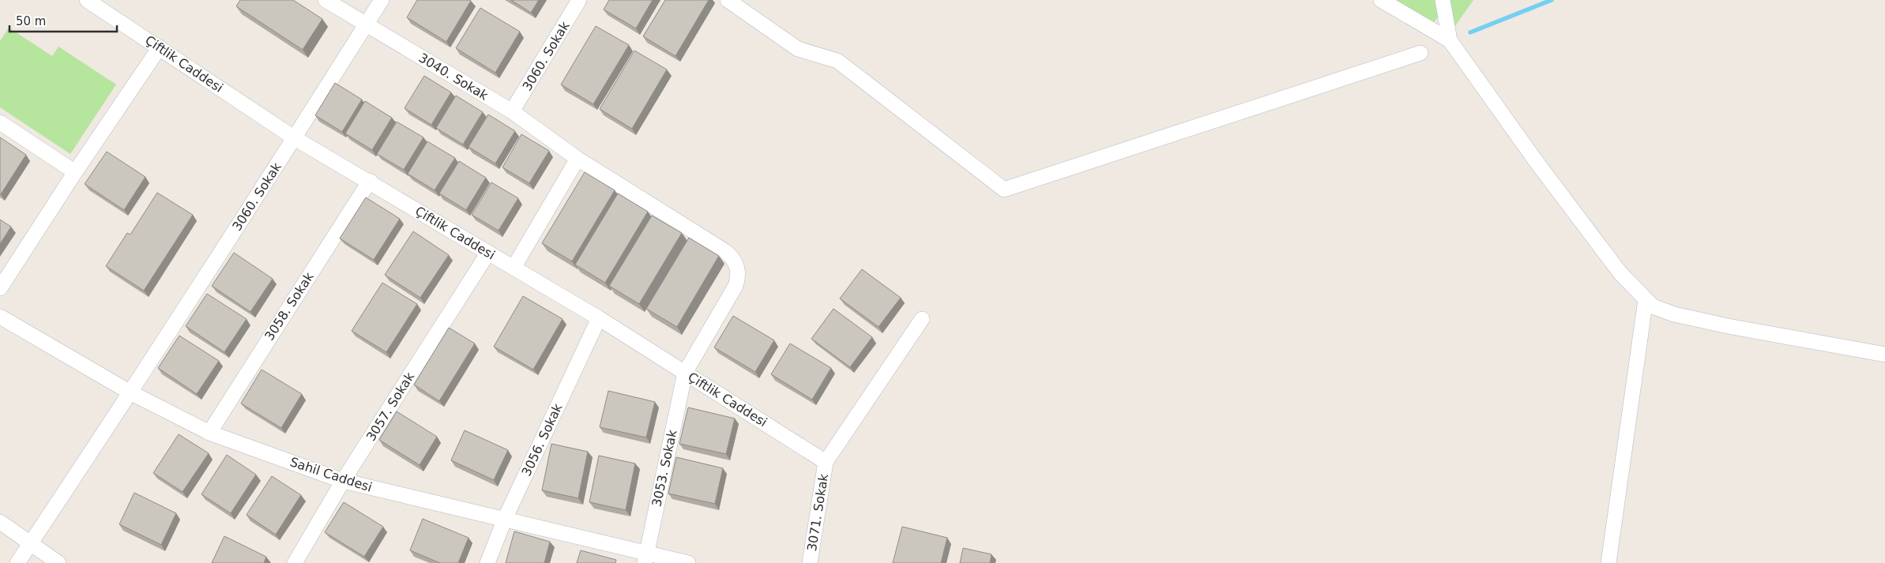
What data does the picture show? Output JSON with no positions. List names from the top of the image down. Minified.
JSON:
{"streets":{"street":["3060. Sokak","Çiftlik Caddesi","3040. Sokak","3058. Sokak","3057. Sokak","3056. Sokak","3053. Sokak","Sahil Caddesi","3071. Sokak"]},"crossings":[["3060. Sokak","Çiftlik Caddesi"],["3060. Sokak","3040. Sokak"],["3060. Sokak","Sahil Caddesi"],["Çiftlik Caddesi","3058. Sokak"],["Çiftlik Caddesi","3057. Sokak"],["Çiftlik Caddesi","3056. Sokak"],["Çiftlik Caddesi","3053. Sokak"],["Çiftlik Caddesi","3071. Sokak"],["3040. Sokak","3053. Sokak"],["3058. Sokak","Sahil Caddesi"],["3057. Sokak","Sahil Caddesi"],["3056. Sokak","Sahil Caddesi"],["3053. Sokak","Sahil Caddesi"]],"scale_bar":"50 m"}
